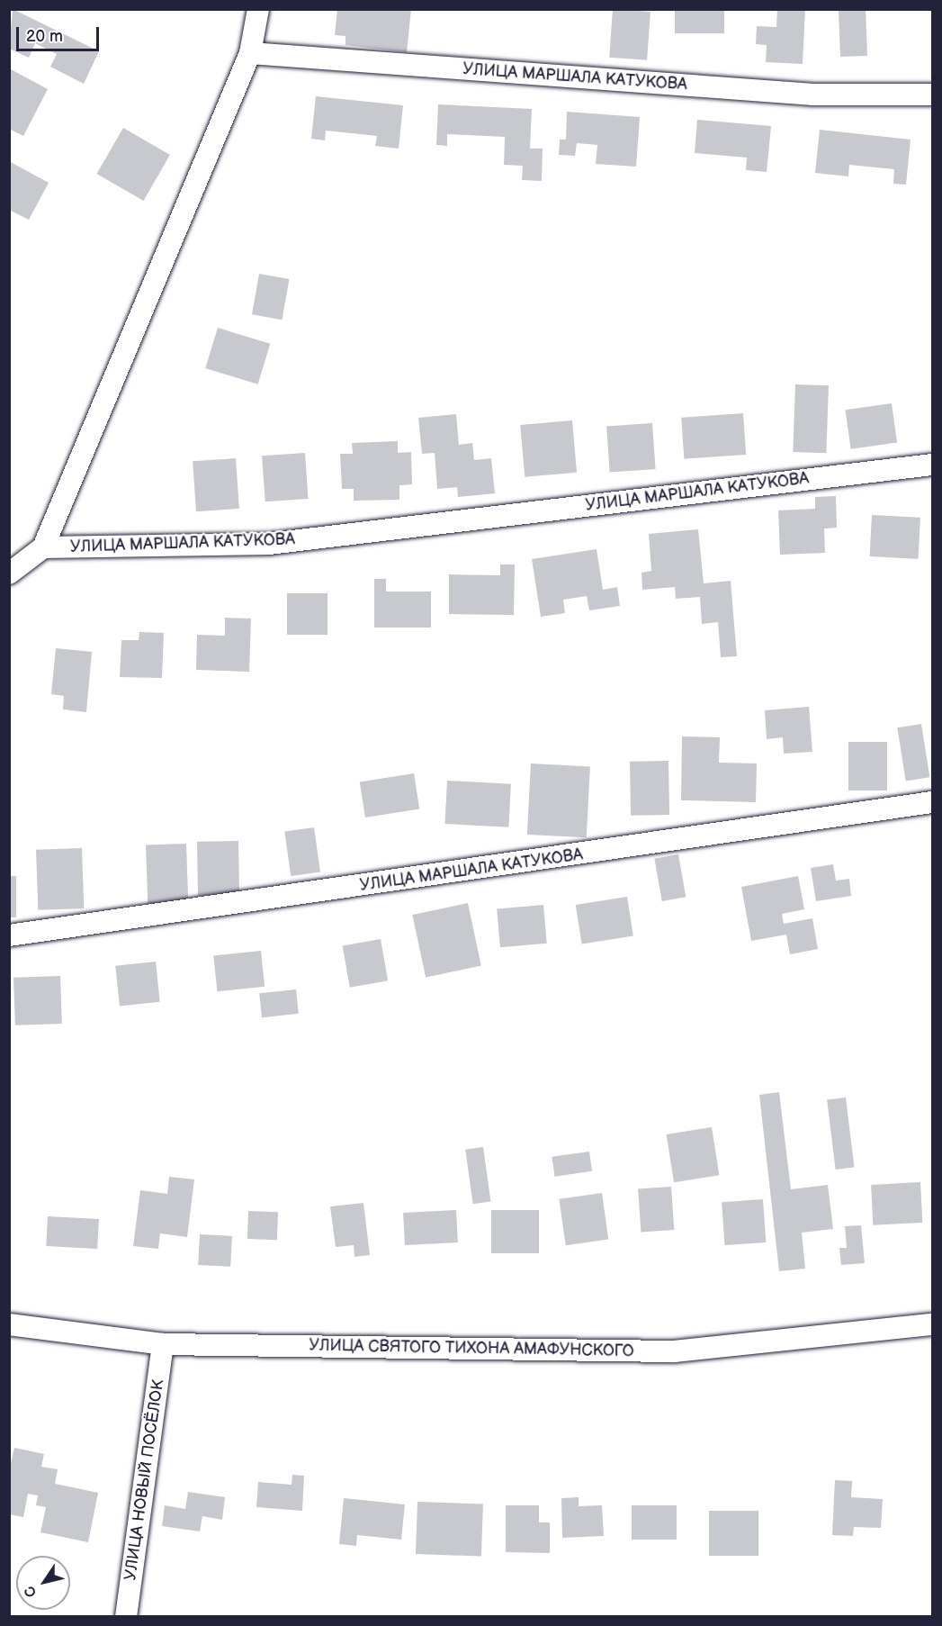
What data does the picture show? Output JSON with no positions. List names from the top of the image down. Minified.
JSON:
{"streets":{"street":["УЛИЦА МАРШАЛА КАТУКОВА","УЛИЦА СВЯТОГО ТИХОНА АМАФУНСКОГО","УЛИЦА НОВЫЙ ПОСЁЛОК"]},"crossings":[["УЛИЦА СВЯТОГО ТИХОНА АМАФУНСКОГО","УЛИЦА НОВЫЙ ПОСЁЛОК"]],"scale_bar":"20 m","north":"bottom left"}
